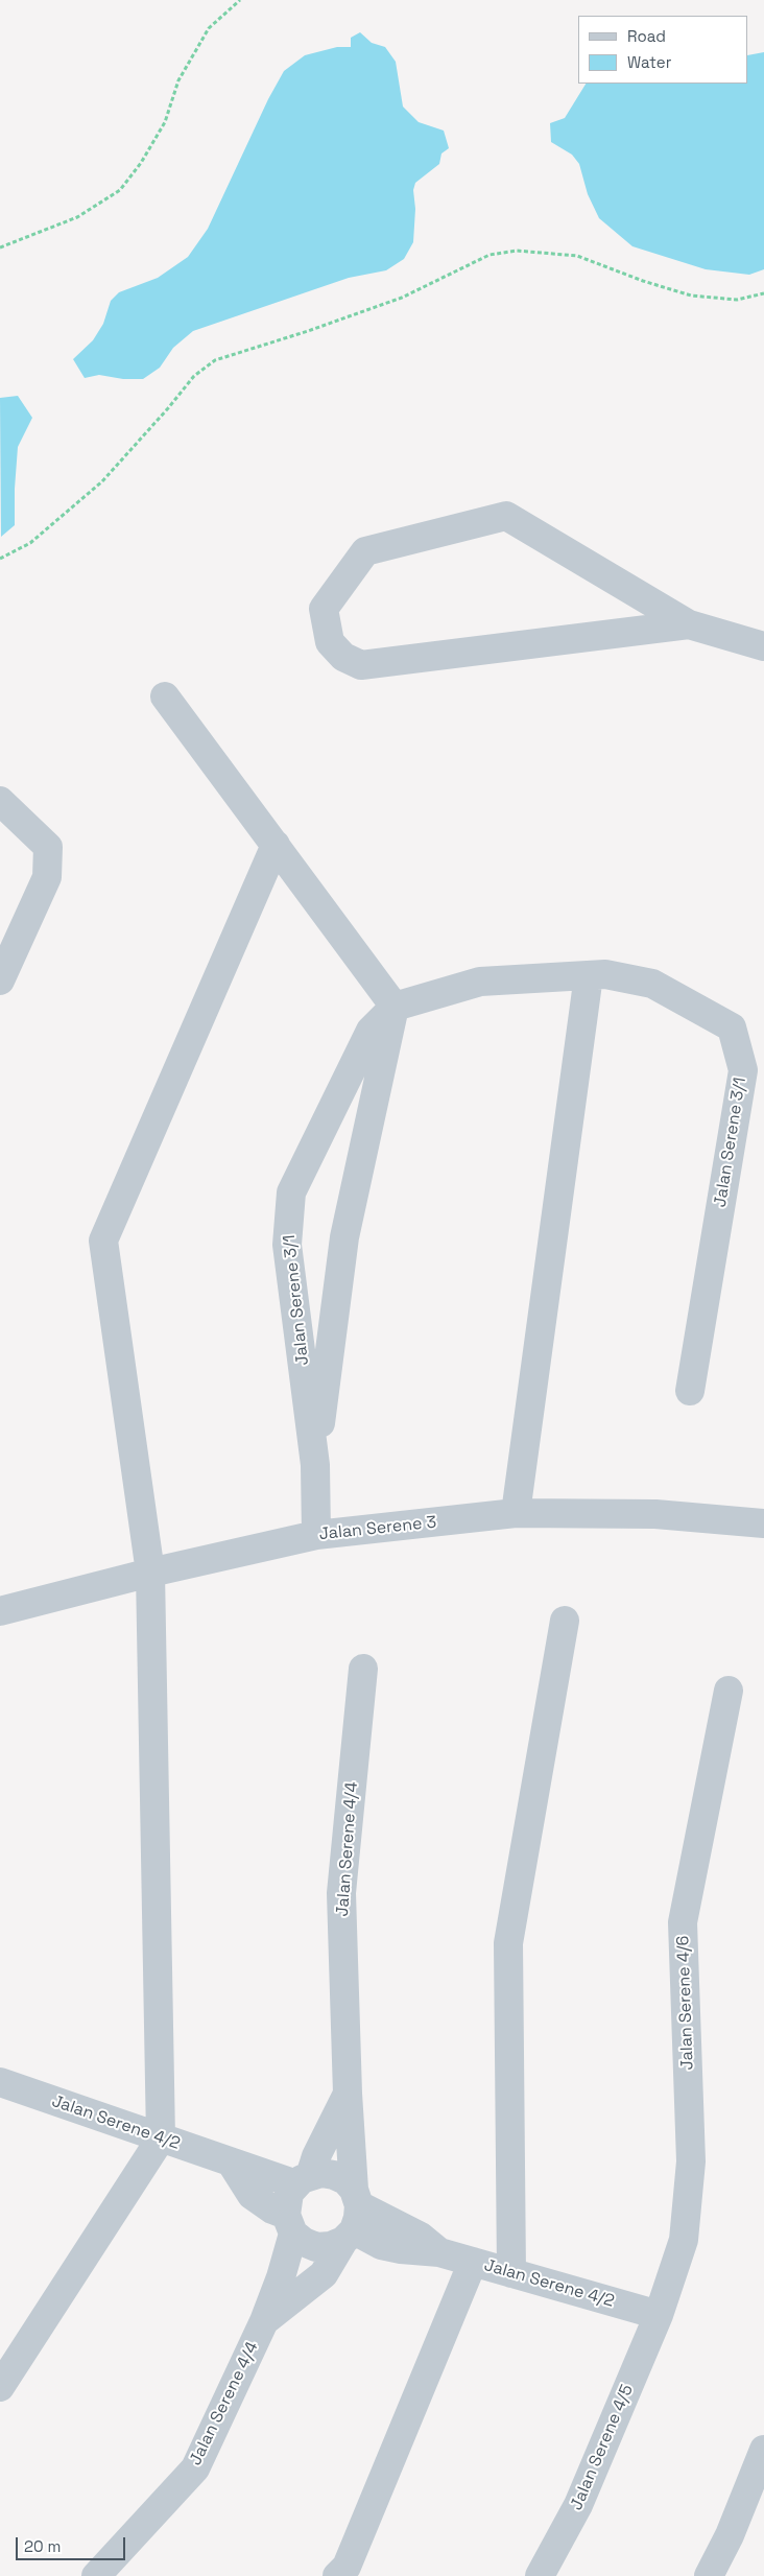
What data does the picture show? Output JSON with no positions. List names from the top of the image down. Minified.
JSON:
{"streets":{"street":["Jalan Serene 3/1","Jalan Serene 3","Jalan Serene 4/4","Jalan Serene 4/6","Jalan Serene 4/2","Jalan Serene 4/5"]},"crossings":[["Jalan Serene 3/1","Jalan Serene 3"],["Jalan Serene 4/4","Jalan Serene 4/2"],["Jalan Serene 4/6","Jalan Serene 4/2"],["Jalan Serene 4/6","Jalan Serene 4/5"],["Jalan Serene 4/2","Jalan Serene 4/5"]],"legend":["Road","Water"],"scale_bar":"20 m"}
